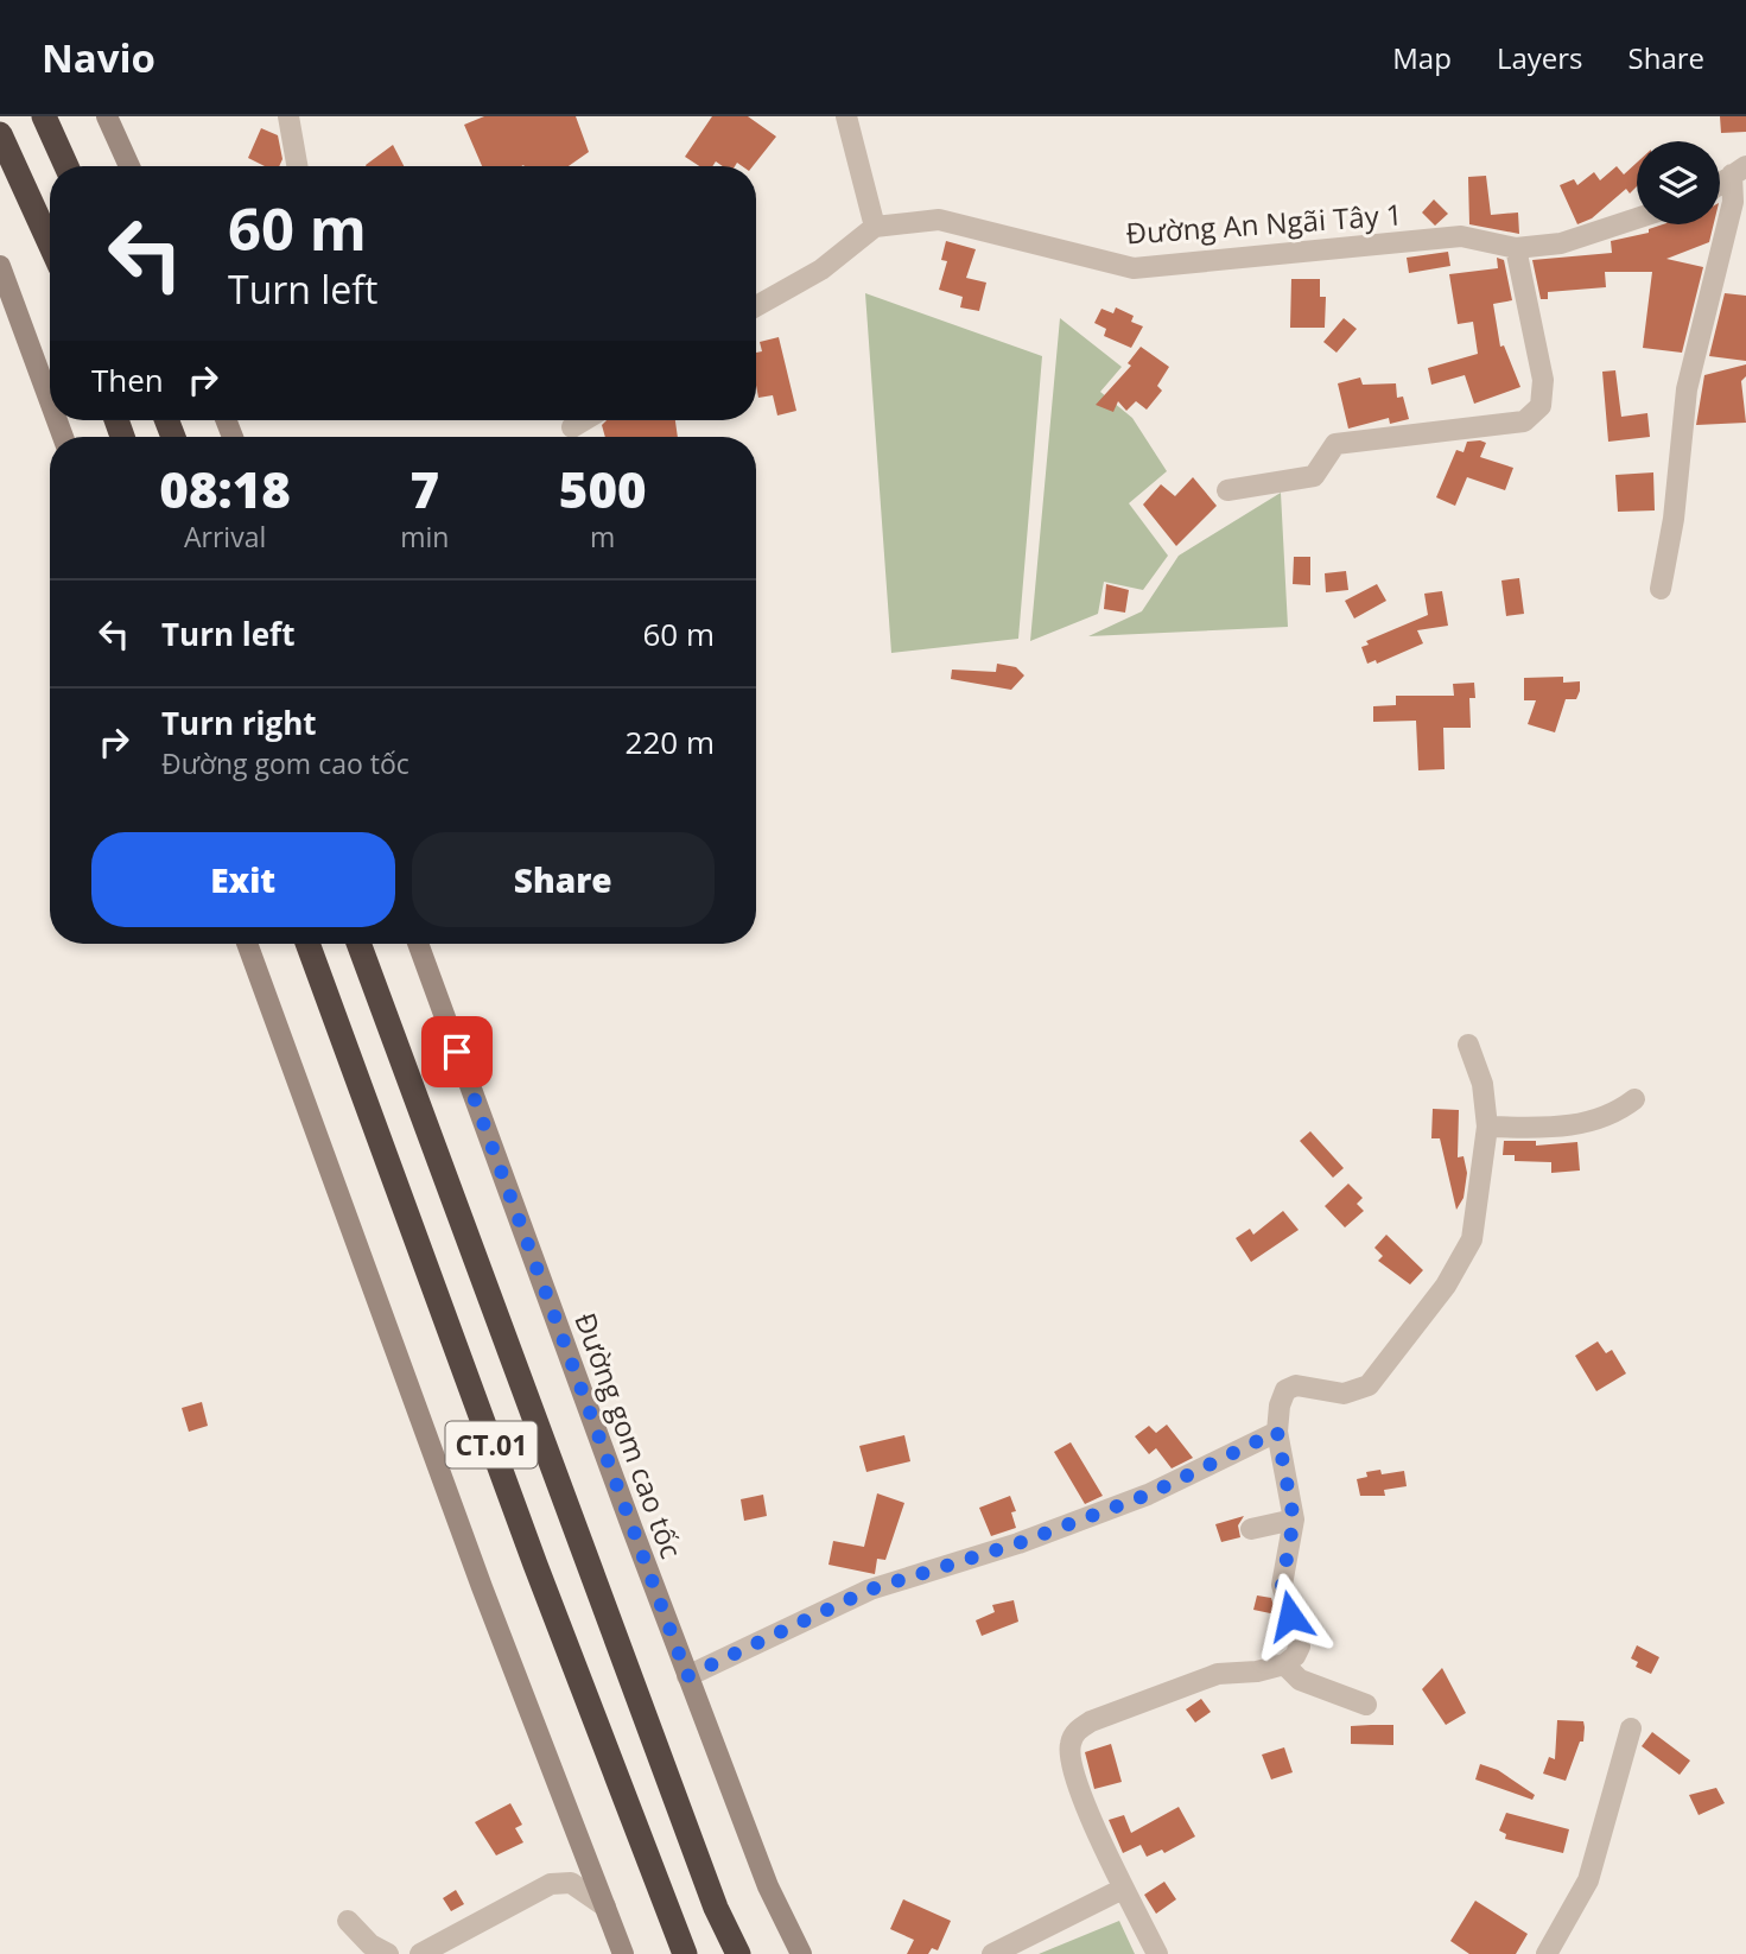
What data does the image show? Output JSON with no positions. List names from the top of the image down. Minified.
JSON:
{"streets":{"highway":["CT.01"],"main road":["Đường gom cao tốc"],"street":["Đường An Ngãi Tây 1"]},"page":{"header":"Navio","nav":["Map","Layers","Share"],"turn":["60 m","Turn left"],"then":"Then","eta":["08:18","Arrival","7","min","500","m"],"list":[{"name":"Turn left","value":"60 m"},{"name":"Turn right","note":"Đường gom cao tốc","value":"220 m"}],"buttons":["Exit","Share"]}}
